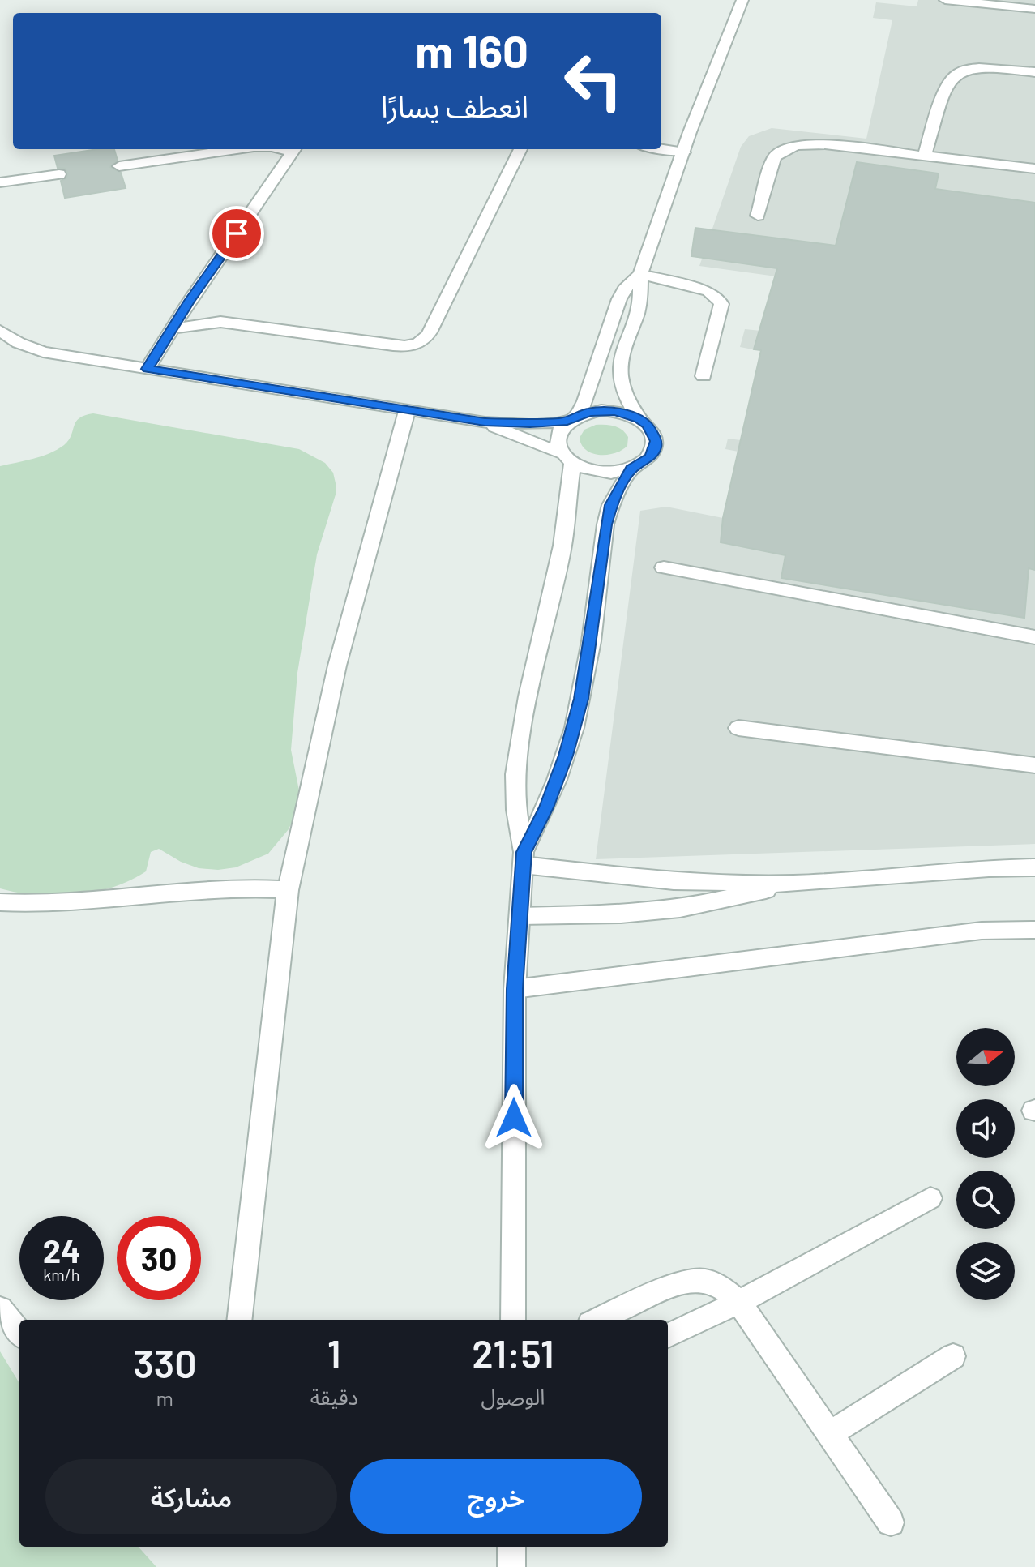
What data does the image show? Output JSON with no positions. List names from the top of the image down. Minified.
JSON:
{"north":"right","page":{"turn":["160 m","انعطف يسارًا"],"speed":"24 km/h","limit":"30","eta":["21:51","الوصول","1","دقيقة","330","m"],"buttons":["خروج","مشاركة"]}}
